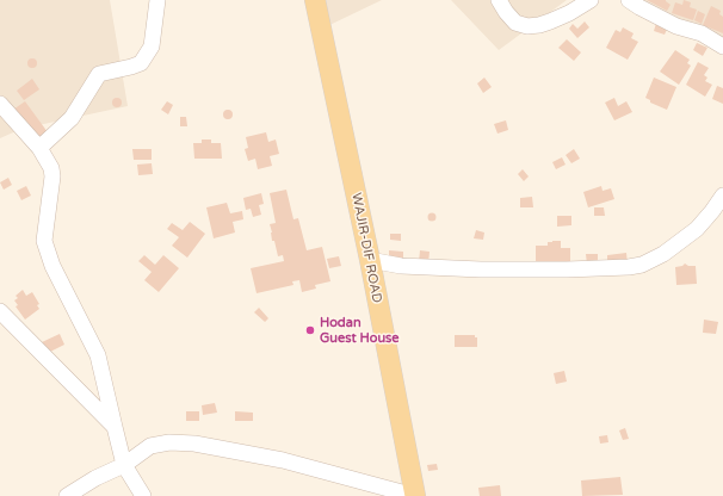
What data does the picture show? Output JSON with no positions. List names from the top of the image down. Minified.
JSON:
{"streets":{"main road":["WAJIR-DIF ROAD"]},"places":["Hodan Guest House"]}
